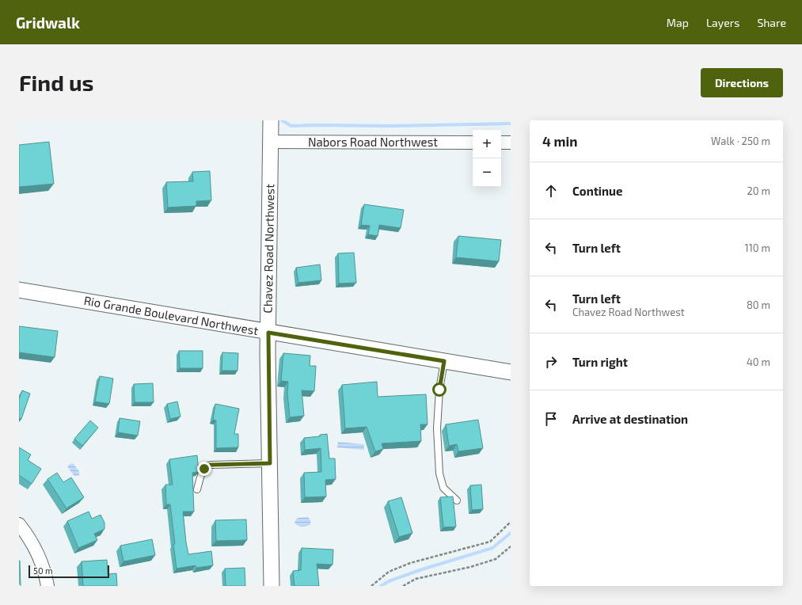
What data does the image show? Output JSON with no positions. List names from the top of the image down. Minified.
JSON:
{"streets":{"street":["Nabors Road Northwest","Chavez Road Northwest","Rio Grande Boulevard Northwest"]},"crossings":[["Nabors Road Northwest","Chavez Road Northwest"],["Chavez Road Northwest","Rio Grande Boulevard Northwest"]],"scale_bar":"50 m","page":{"header":"Gridwalk","nav":["Map","Layers","Share"],"buttons":"Directions","title":"Find us","heading":["4 min","Walk · 250 m"],"map_buttons":["+","−"],"list":[["Continue","20 m"],["Turn left","110 m"],["Turn left","Chavez Road Northwest","80 m"],["Turn right","40 m"],"Arrive at destination"],"scale":"50 m"}}
